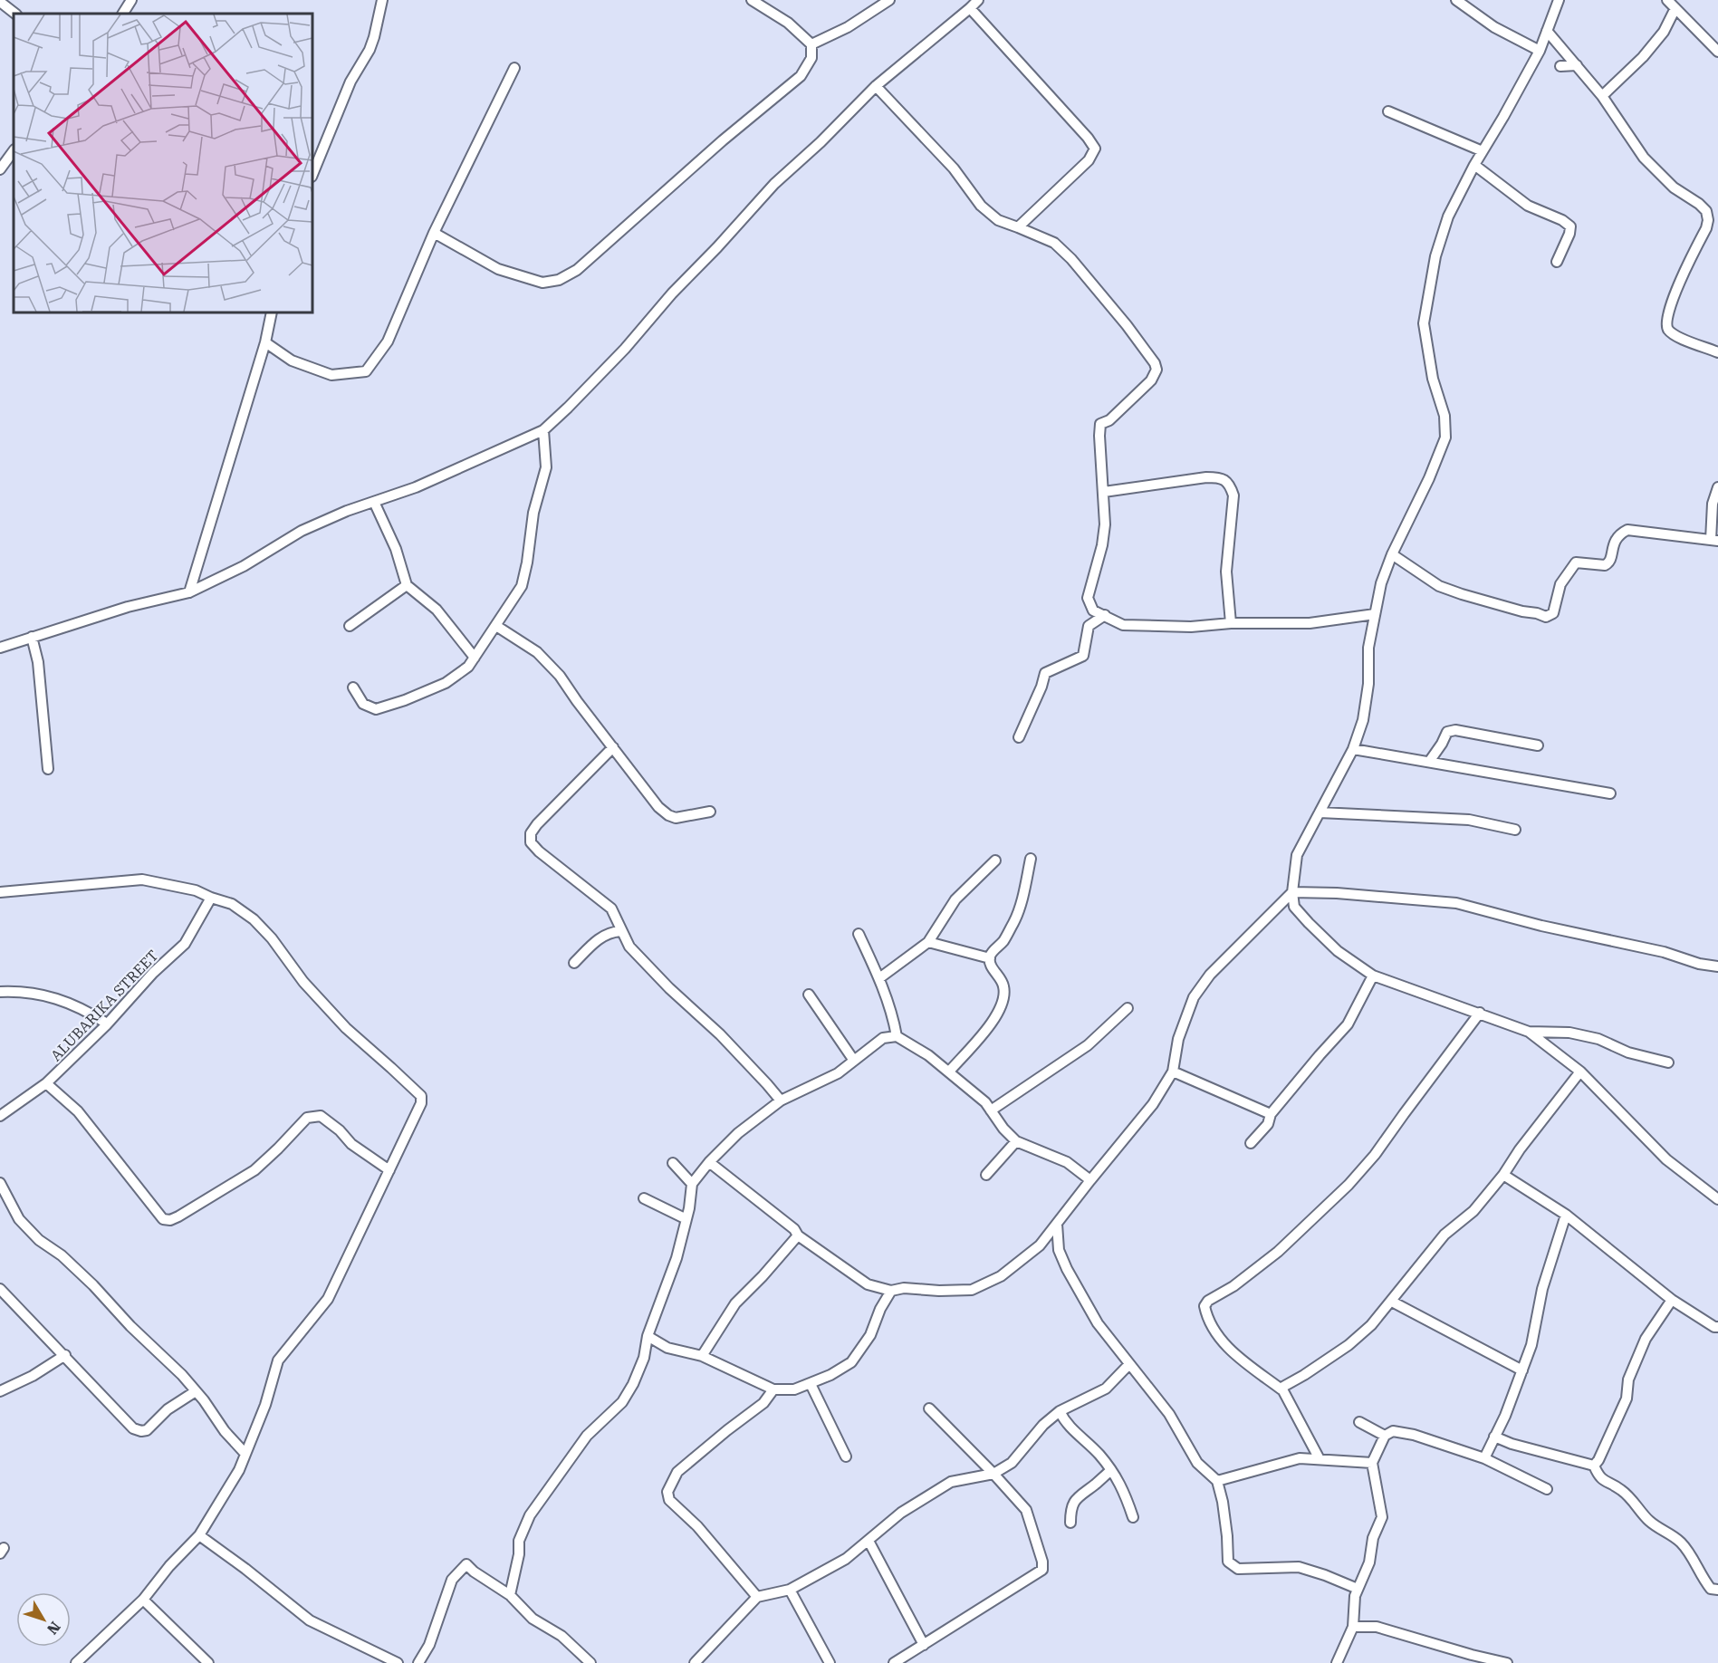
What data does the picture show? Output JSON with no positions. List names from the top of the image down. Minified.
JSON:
{"streets":{"street":["ALUBARIKA STREET"]},"north":"bottom right"}
